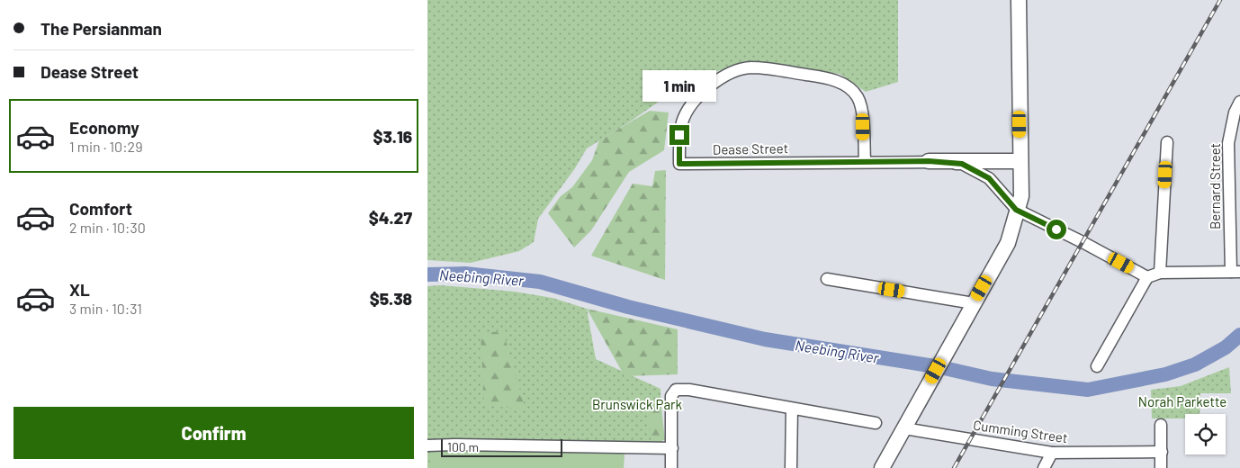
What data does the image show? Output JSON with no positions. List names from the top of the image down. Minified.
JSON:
{"streets":{"street":["Dease Street","Bernard Street","Cumming Street"]},"water":["Neebing River"],"parks":["Norah Parkette","Brunswick Park"],"scale_bar":"100 m","page":{"banner":["The Persianman","Dease Street"],"bubble":"1 min","list":[{"name":"Economy","note":"1 min · 10:29","value":"$3.16"},{"name":"Comfort","note":"2 min · 10:30","value":"$4.27"},{"name":"XL","note":"3 min · 10:31","value":"$5.38"}],"buttons":"Confirm","scale":"100 m"}}
